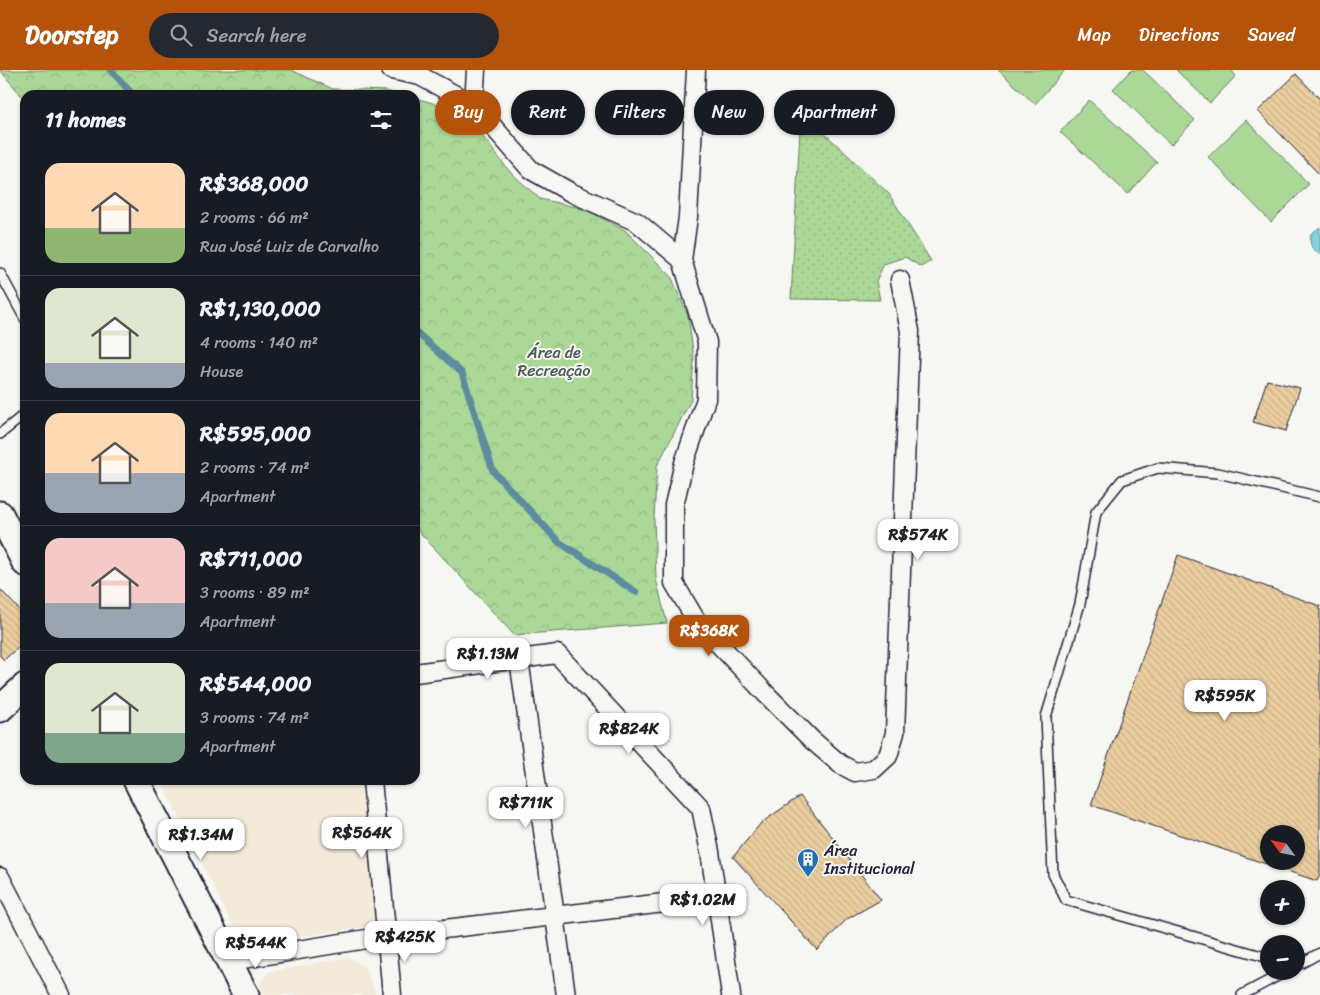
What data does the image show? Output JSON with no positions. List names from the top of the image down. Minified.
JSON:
{"parks":["Área de Recreação"],"places":{"building":["Área Institucional"]},"north":"top left","page":{"header":"Doorstep","search":"Search here","nav":["Map","Directions","Saved"],"chip":["Buy","Rent","Filters","New","Apartment"],"heading":"11 homes","list":[{"name":"R$368,000","note":"2 rooms · 66 m² · Rua José Luiz de Carvalho"},{"name":"R$1,130,000","note":"4 rooms · 140 m² · House"},{"name":"R$595,000","note":"2 rooms · 74 m² · Apartment"},{"name":"R$711,000","note":"3 rooms · 89 m² · Apartment"},{"name":"R$544,000","note":"3 rooms · 74 m² · Apartment"}],"price":["R$574K","R$368K","R$1.13M","R$595K","R$824K","R$711K","R$564K","R$1.34M","R$1.02M","R$425K","R$544K"],"map_buttons":["+","−"]}}
